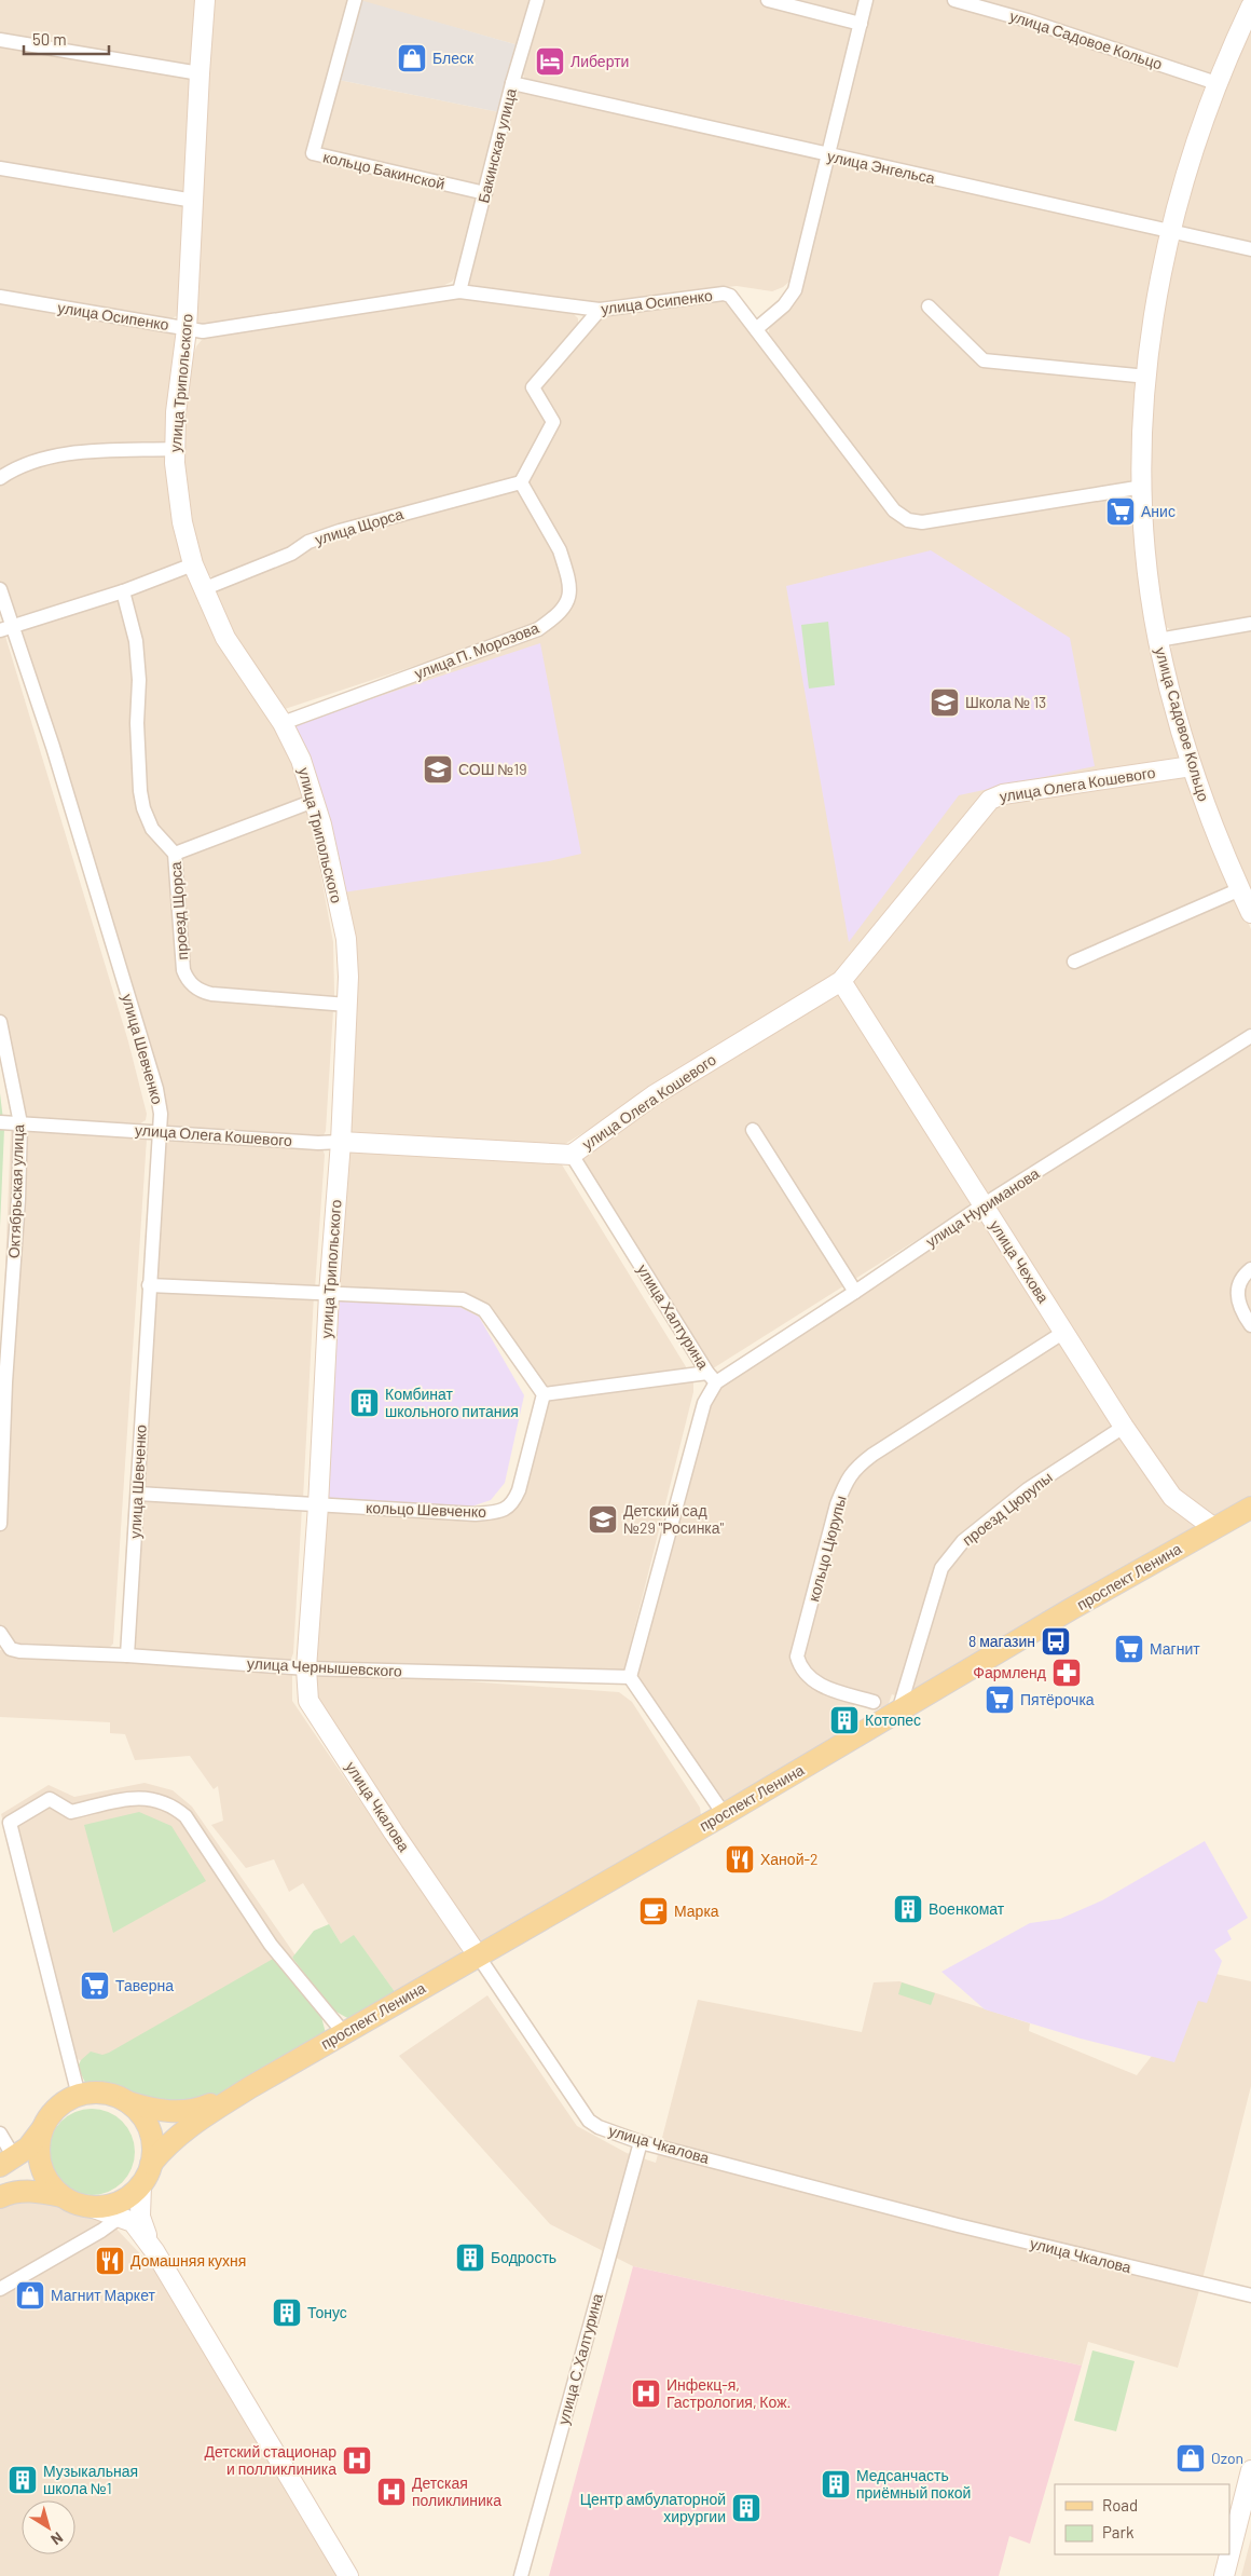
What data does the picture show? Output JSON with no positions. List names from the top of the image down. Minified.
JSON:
{"streets":{"main road":["проспект Ленина"],"street":["улица Садовое Кольцо","Бакинская улица","улица Энгельса","кольцо Бакинской","улица Осипенко","улица Трипольского","улица Щорса","улица П. Морозова","улица Олега Кошевого","проезд Щорса","улица Шевченко","Октябрьская улица","улица Нуриманова","улица Чехова","улица Халтурина","проезд Цюрупы","кольцо Шевченко","кольцо Цюрупы","улица Чернышевского","улица Чкалова","улица С.Халтурина"]},"crossings":[["улица Садовое Кольцо","улица Энгельса"],["улица Садовое Кольцо","улица Осипенко"],["улица Садовое Кольцо","улица Олега Кошевого"],["Бакинская улица","улица Энгельса"],["Бакинская улица","кольцо Бакинской"],["Бакинская улица","улица Осипенко"],["улица Осипенко","улица Трипольского"],["улица Трипольского","улица Щорса"],["улица Трипольского","улица П. Морозова"],["улица Трипольского","улица Олега Кошевого"],["улица Трипольского","проезд Щорса"],["улица Трипольского","кольцо Шевченко"],["улица Трипольского","улица Чернышевского"],["улица Трипольского","улица Чкалова"],["улица Щорса","улица П. Морозова"],["улица Олега Кошевого","улица Шевченко"],["улица Олега Кошевого","Октябрьская улица"],["улица Олега Кошевого","улица Чехова"],["улица Олега Кошевого","улица Халтурина"],["улица Шевченко","кольцо Шевченко"],["улица Шевченко","улица Чернышевского"],["улица Нуриманова","улица Чехова"],["улица Нуриманова","улица Халтурина"],["улица Чехова","проезд Цюрупы"],["улица Чехова","кольцо Цюрупы"],["улица Чехова","проспект Ленина"],["улица Халтурина","улица Чернышевского"],["проезд Цюрупы","проспект Ленина"],["проспект Ленина","улица Чкалова"],["улица Чернышевского","улица Чкалова"],["улица Чкалова","улица С.Халтурина"]],"places":{"shop":["Блеск","Магнит Маркет","Ozon"],"hotel":["Либерти"],"supermarket":["Анис","Магнит","Пятёрочка","Таверна"],"school or university":["Школа № 13","СОШ №19","Детский сад №29 \"Росинка\""],"building":["Комбинат школьного питания","Котопес","Военкомат","Бодрость","Тонус","Музыкальная школа №1","Медсанчасть приёмный покой","Центр амбулаторной хирургии"],"bus stop":["8 магазин"],"pharmacy":["Фармленд"],"restaurant":["Ханой-2","Домашняя кухня"],"cafe":["Марка"],"hospital":["Инфекц-я, Гастрология, Кож.","Детский стационар и полликлиника","Детская поликлиника"]},"legend":["Road","Park"],"scale_bar":"50 m","north":"bottom right"}
